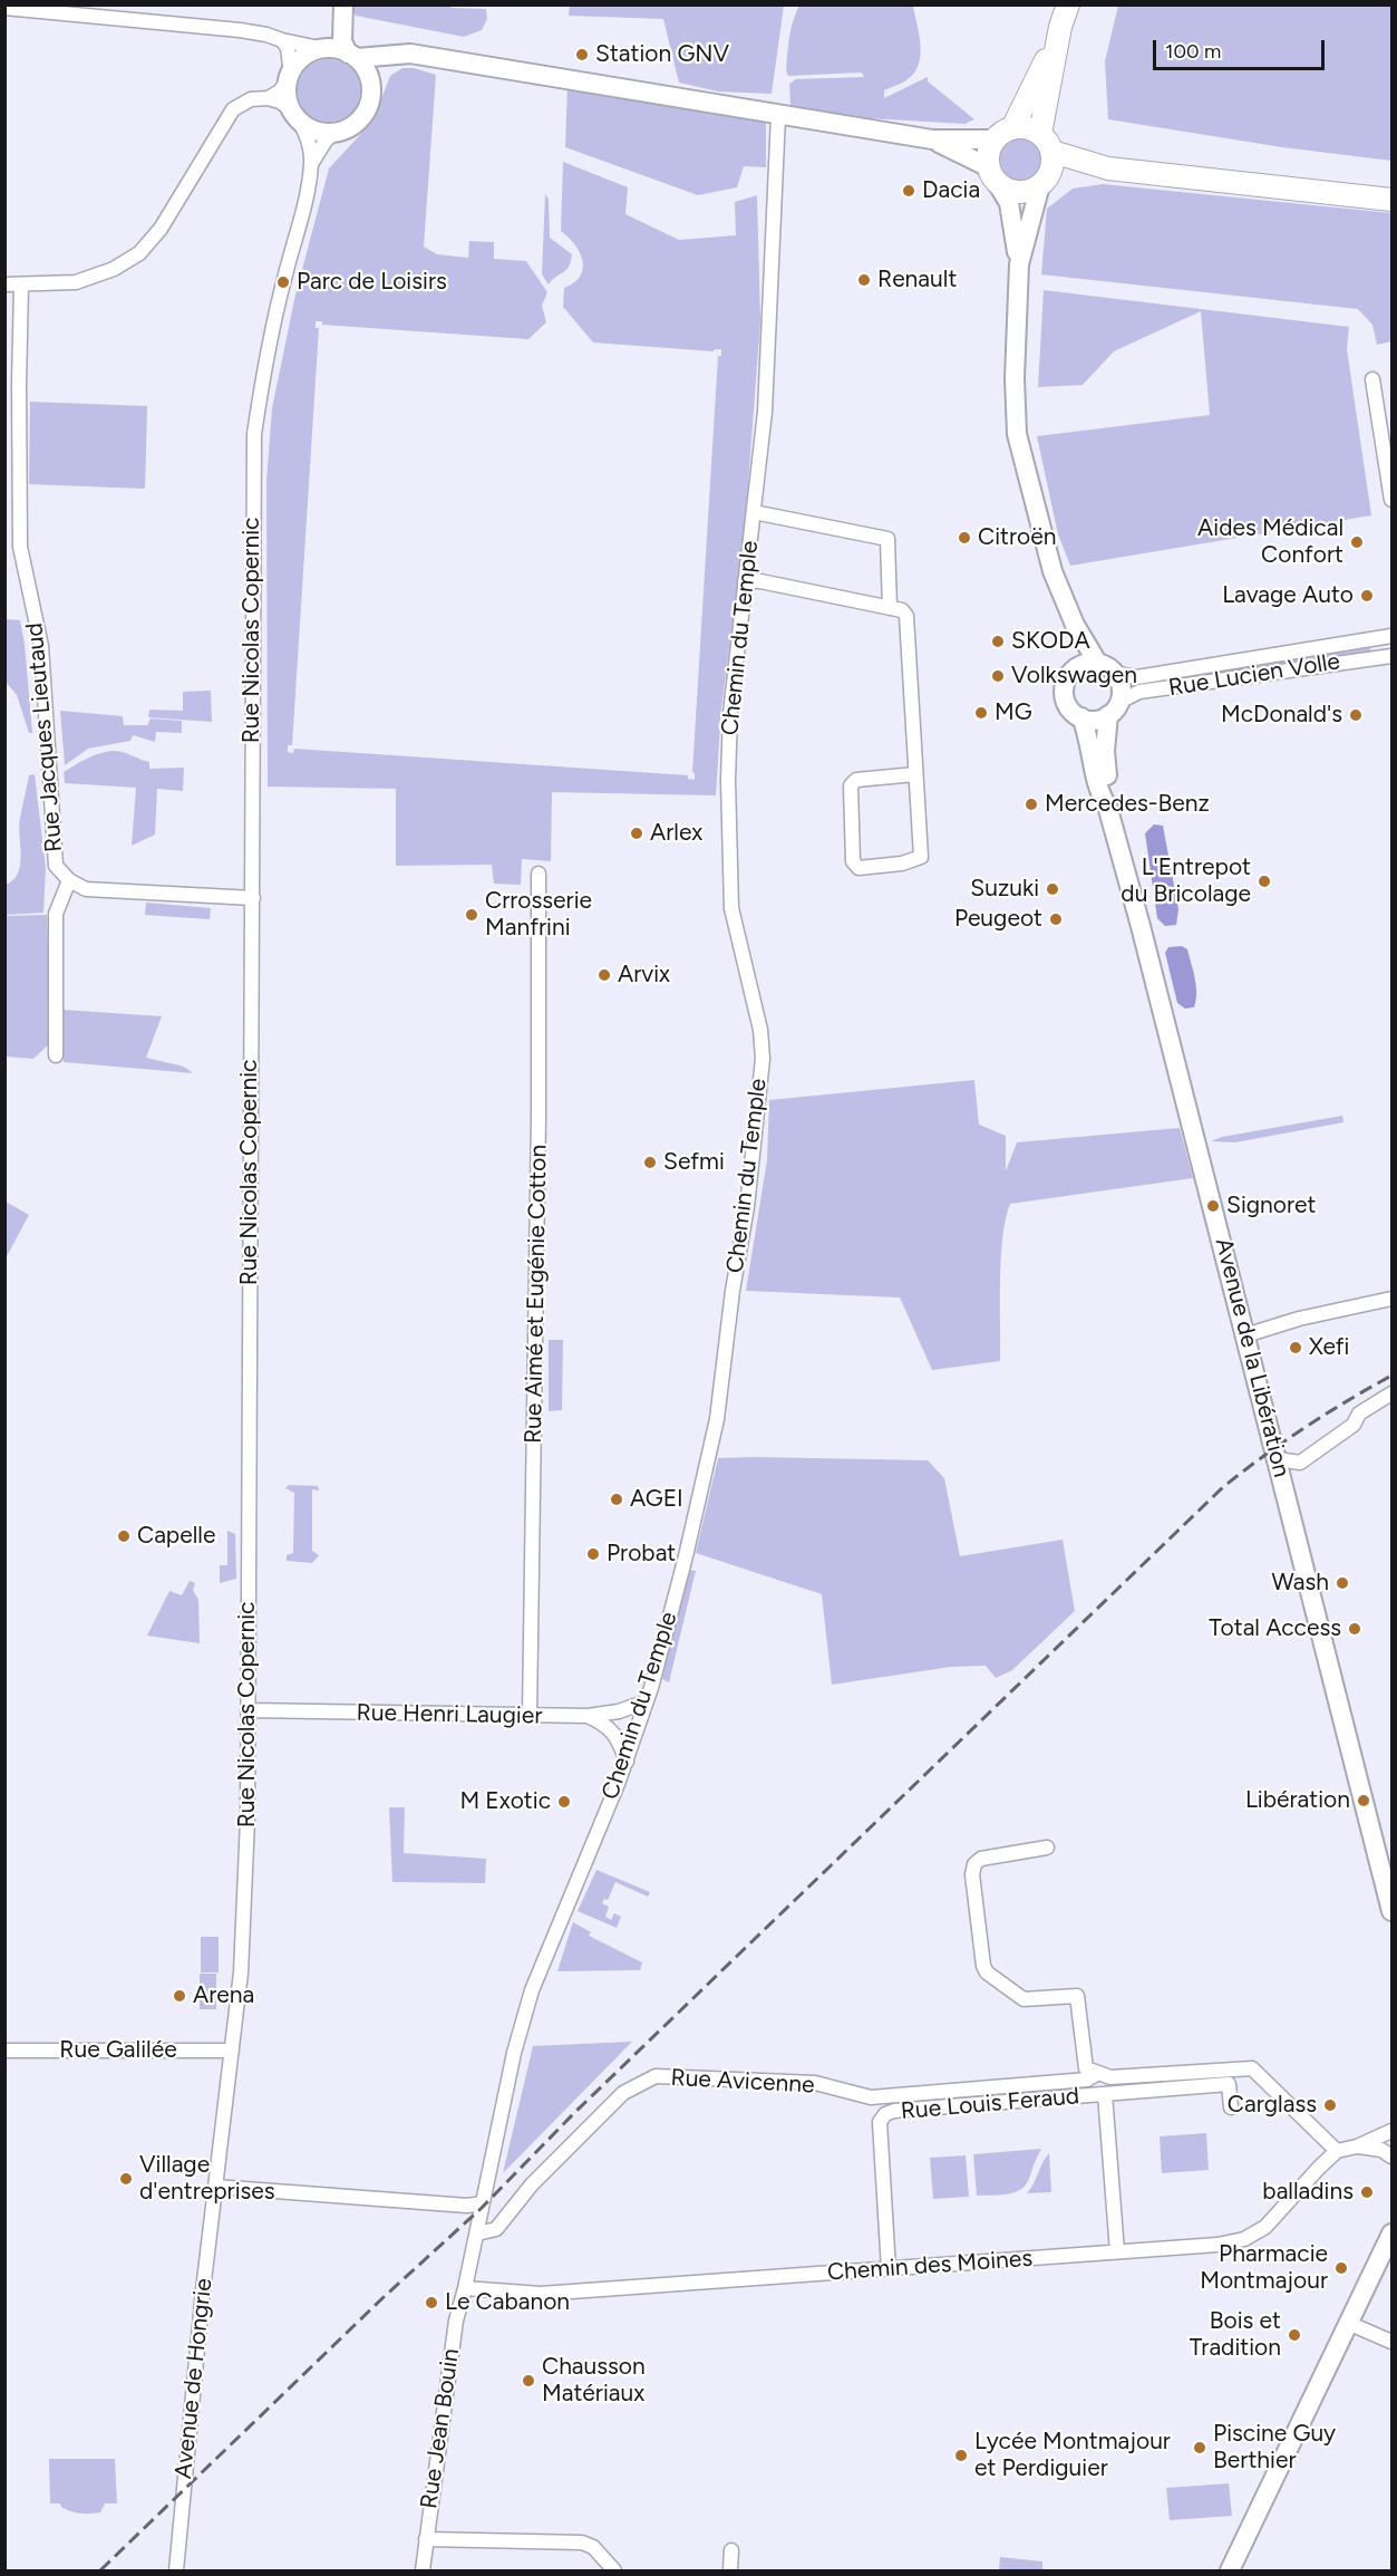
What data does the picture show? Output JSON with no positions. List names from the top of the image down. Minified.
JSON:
{"streets":{"main road":["Avenue de la Libération"],"street":["Rue Nicolas Copernic","Chemin du Temple","Rue Lucien Volle","Rue Jacques Lieutaud","Rue Aimé et Eugénie Cotton","Rue Henri Laugier","Rue Galilée","Rue Avicenne","Rue Louis Feraud","Chemin des Moines","Avenue de Hongrie","Rue Jean Bouin"]},"crossings":[["Rue Nicolas Copernic","Rue Jacques Lieutaud"],["Rue Nicolas Copernic","Rue Henri Laugier"],["Rue Nicolas Copernic","Rue Galilée"],["Rue Nicolas Copernic","Avenue de Hongrie"],["Chemin du Temple","Rue Henri Laugier"],["Chemin du Temple","Rue Avicenne"],["Chemin du Temple","Rue Jean Bouin"],["Rue Lucien Volle","Avenue de la Libération"],["Rue Aimé et Eugénie Cotton","Rue Henri Laugier"],["Rue Avicenne","Rue Jean Bouin"],["Rue Louis Feraud","Chemin des Moines"],["Chemin des Moines","Rue Jean Bouin"]],"places":["Station GNV","Dacia","Renault","Parc de Loisirs","Citroën","Aides Médical Confort","Lavage Auto","SKODA","Volkswagen","MG","McDonald's","Mercedes-Benz","Arlex","L'Entrepot du Bricolage","Suzuki","Crrosserie Manfrini","Peugeot","Arvix","Sefmi","Signoret","Xefi","AGEI","Capelle","Probat","Wash","Total Access","Libération","M Exotic","Arena","Carglass","Village d'entreprises","balladins","Pharmacie Montmajour","Le Cabanon","Bois et Tradition","Chausson Matériaux","Piscine Guy Berthier","Lycée Montmajour et Perdiguier"],"scale_bar":"100 m"}
